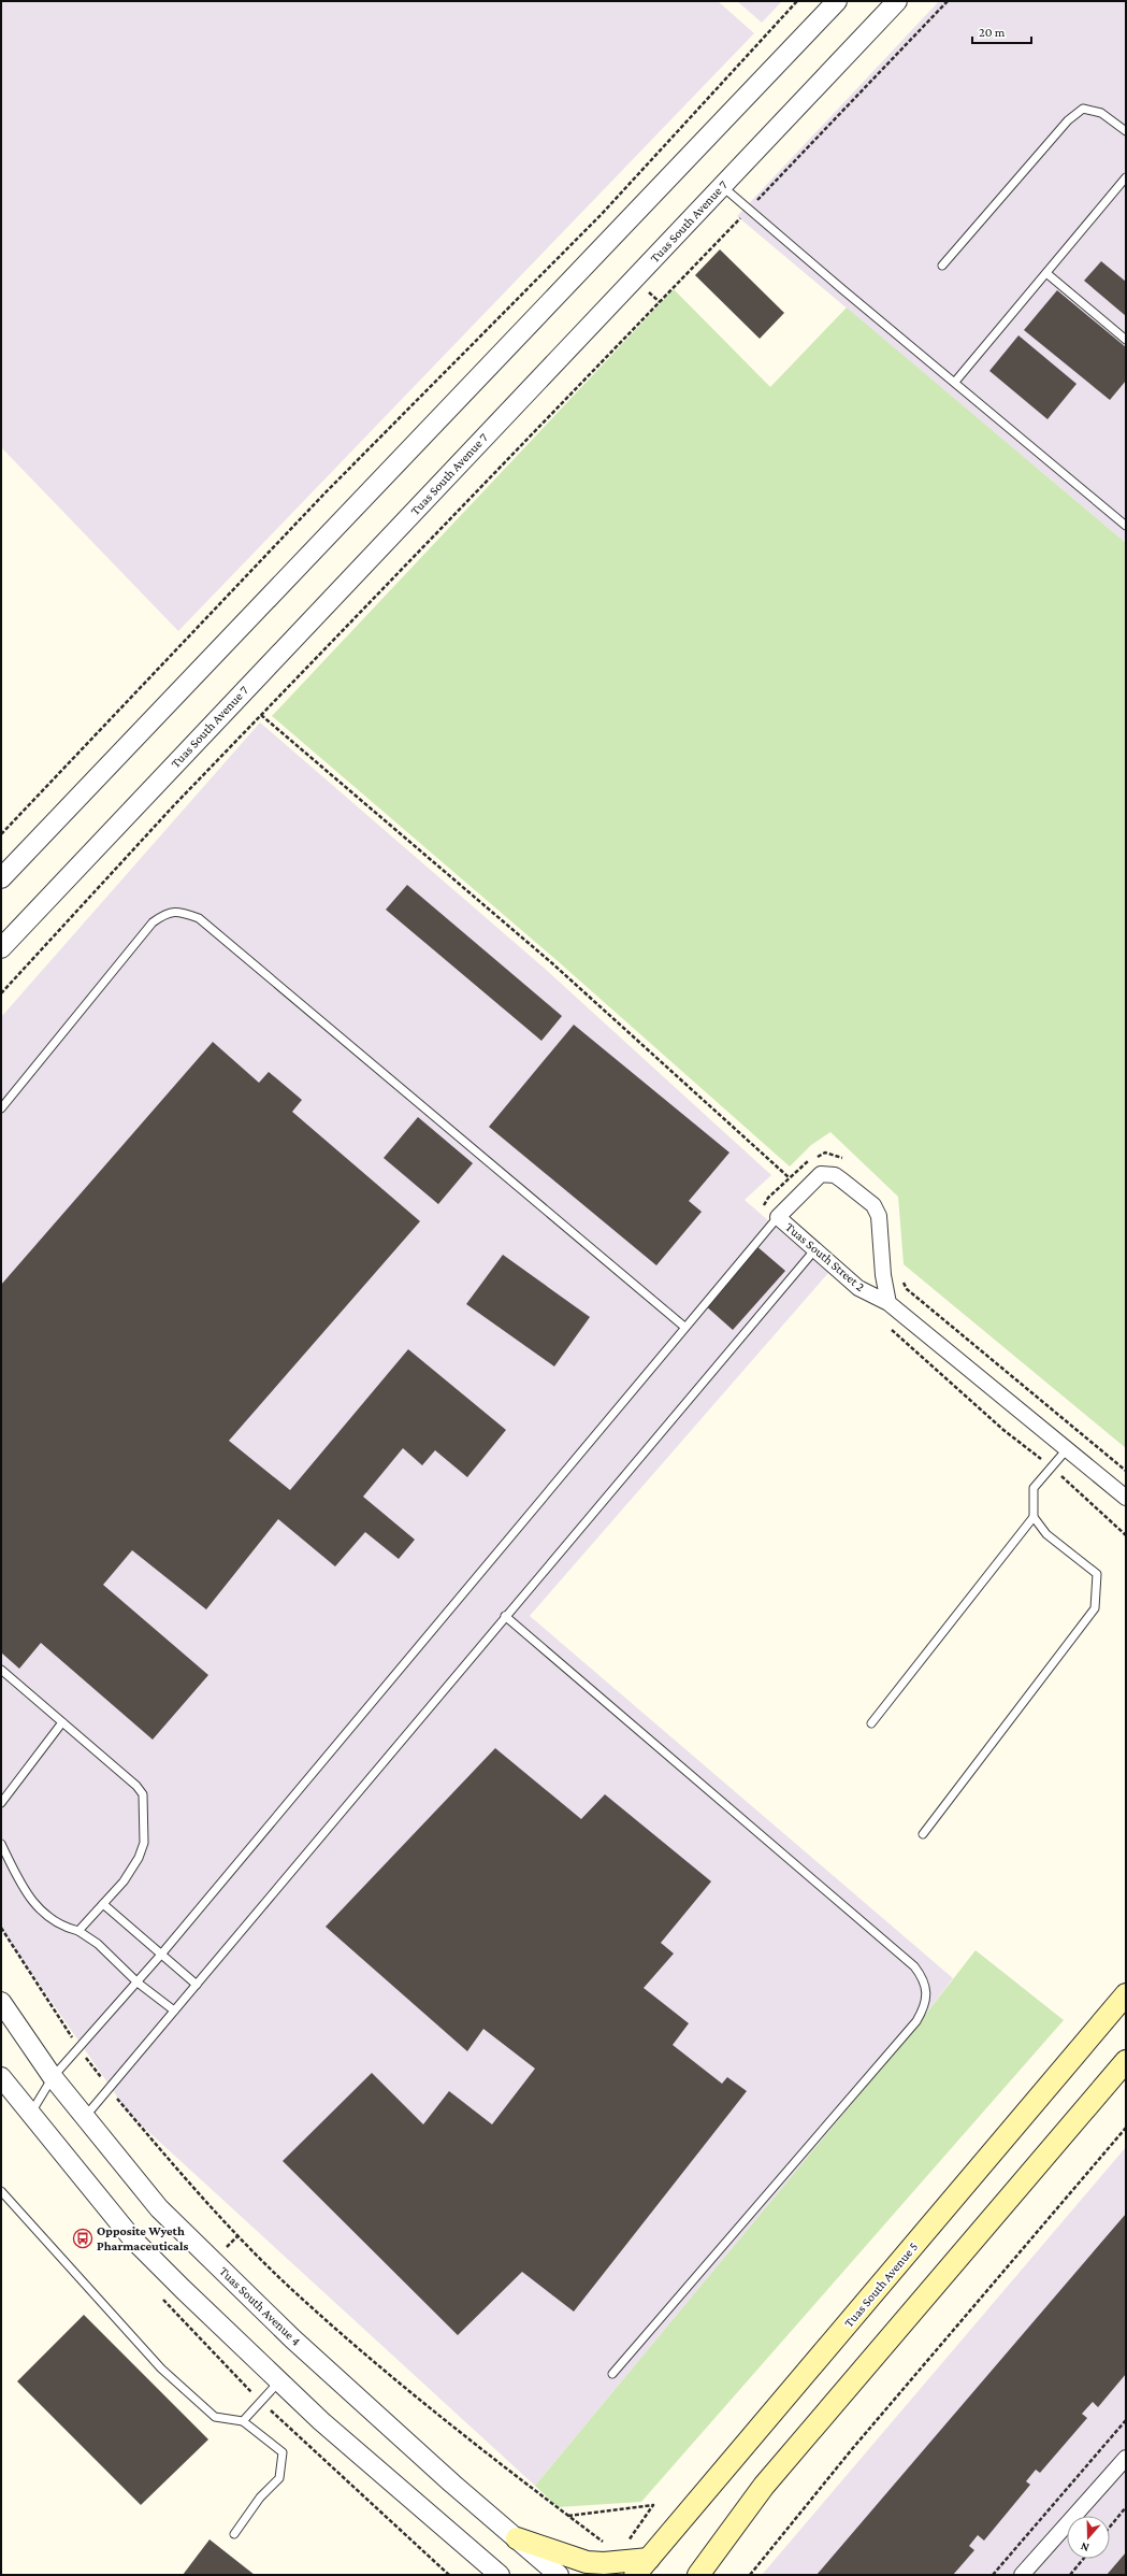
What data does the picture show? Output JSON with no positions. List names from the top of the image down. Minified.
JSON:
{"streets":{"main road":["Tuas South Avenue 5"],"street":["Tuas South Avenue 7","Tuas South Street 2","Tuas South Avenue 4"]},"places":{"bus stop":["Opposite Wyeth Pharmaceuticals"]},"scale_bar":"20 m","north":"bottom"}
